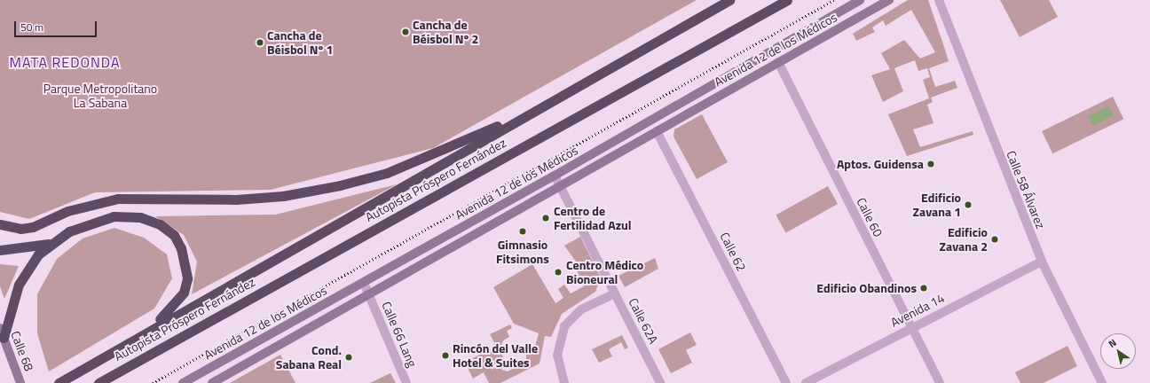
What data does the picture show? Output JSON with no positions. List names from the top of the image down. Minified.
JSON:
{"streets":{"highway":["Autopista Próspero Fernández"],"main road":["Avenida 12 de los Médicos","Calle 68"],"street":["Calle 58 Álvarez","Calle 60","Calle 62","Avenida 14","Calle 62A","Calle 66 Lang"]},"crossings":[["Avenida 12 de los Médicos","Calle 60"],["Avenida 12 de los Médicos","Calle 62"],["Avenida 12 de los Médicos","Calle 62A"],["Avenida 12 de los Médicos","Calle 66 Lang"],["Calle 58 Álvarez","Avenida 14"],["Calle 60","Avenida 14"]],"districts":["MATA REDONDA"],"parks":["Parque Metropolitano La Sabana"],"places":["Cancha de Béisbol Nº 2","Cancha de Béisbol Nº 1","Aptos. Guidensa","Edificio Zavana 1","Centro de Fertilidad Azul","Gimnasio Fitsimons","Edificio Zavana 2","Centro Médico Bioneural","Edificio Obandinos","Rincón del Valle Hotel & Suites","Cond. Sabana Real"],"scale_bar":"50 m","north":"top left"}
